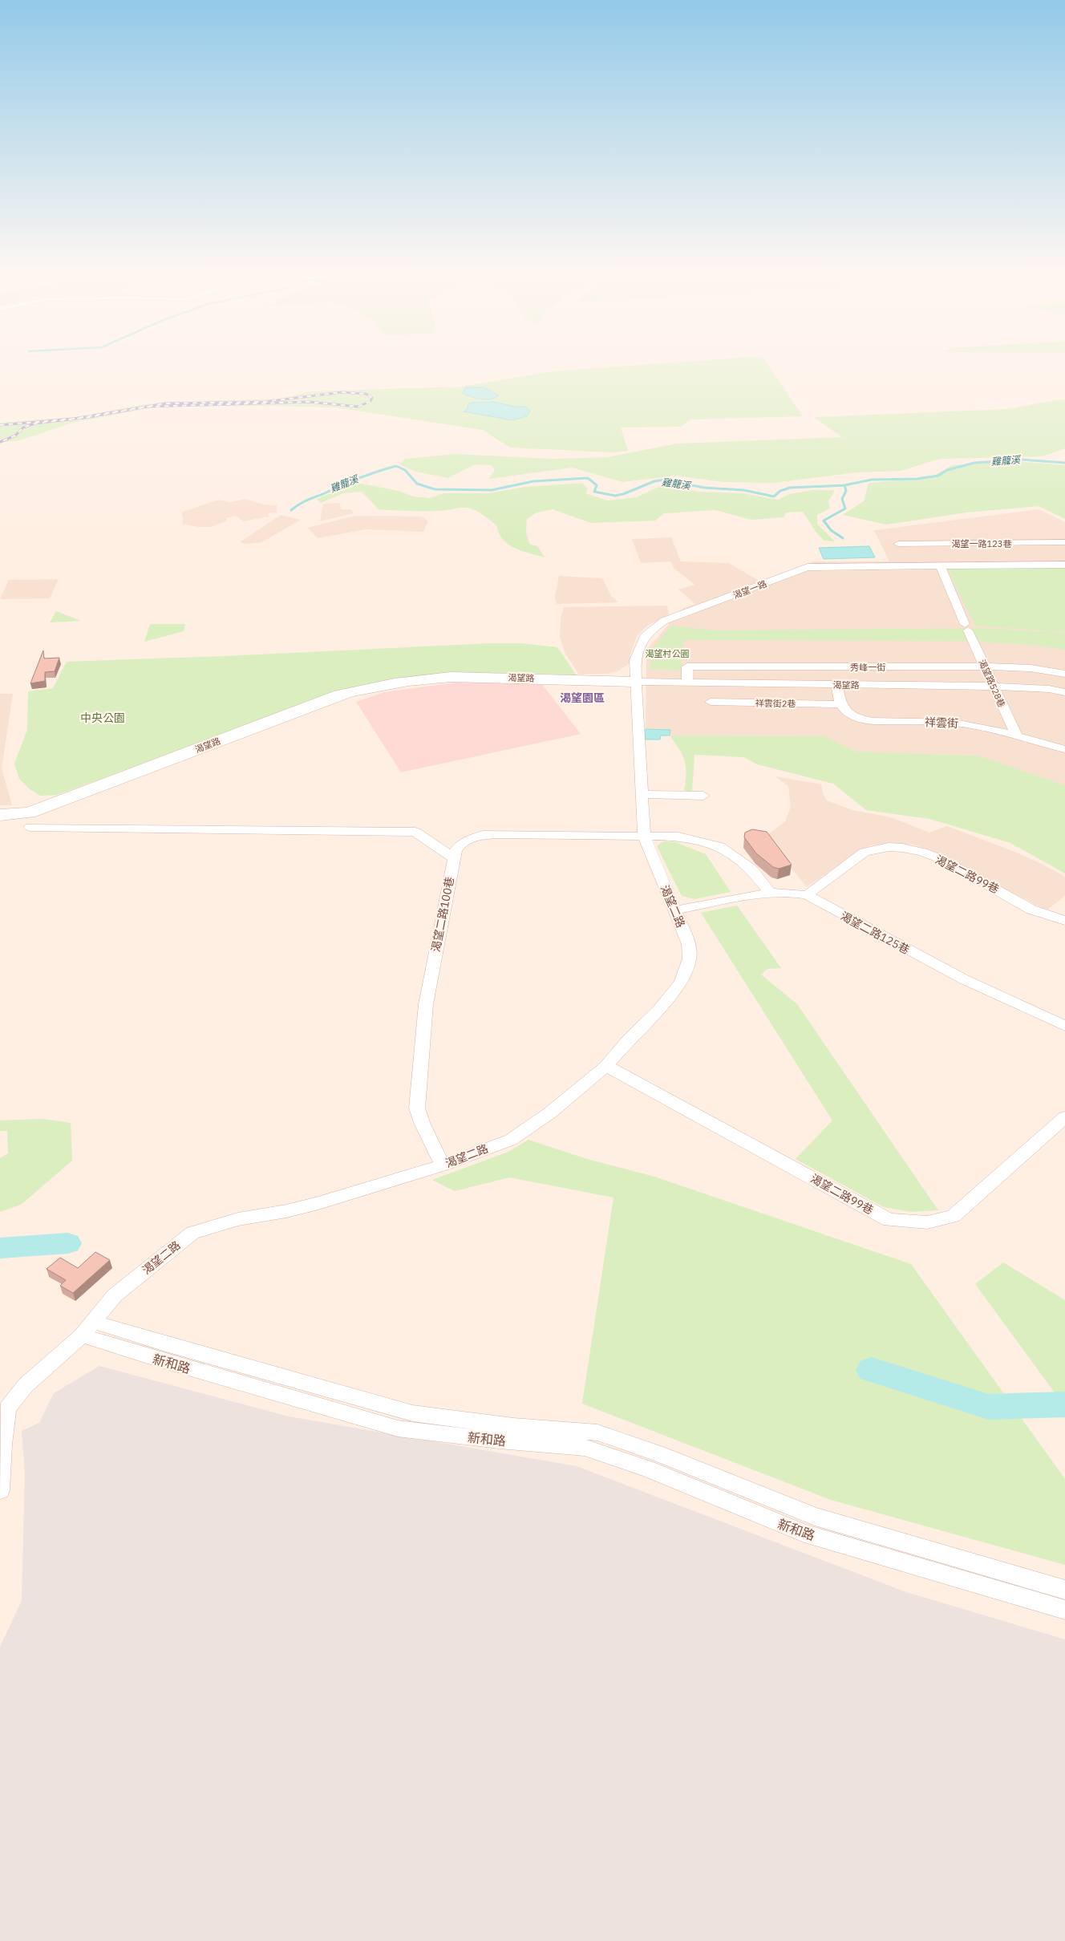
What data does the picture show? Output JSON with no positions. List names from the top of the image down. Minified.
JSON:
{"streets":{"street":["渴望一路123巷","渴望一路","秀峰一街","渴望路","渴望路528巷","祥雲街2巷","祥雲街","渴望二路99巷","渴望二路","渴望二路100巷","渴望二路125巷","新和路"]},"crossings":[["渴望一路","渴望路"],["渴望一路","渴望路528巷"],["渴望一路","渴望二路"],["渴望一路","渴望二路100巷"],["秀峰一街","渴望路"],["秀峰一街","渴望路528巷"],["渴望路","渴望路528巷"],["渴望路528巷","祥雲街"],["祥雲街2巷","祥雲街"],["渴望二路99巷","渴望二路"],["渴望二路99巷","渴望二路125巷"],["渴望二路","渴望二路100巷"],["渴望二路","渴望二路125巷"],["渴望二路","新和路"],["渴望二路100巷","渴望二路125巷"]],"districts":["渴望園區"],"water":["雞籠溪"],"parks":["渴望村公園","中央公園"]}
